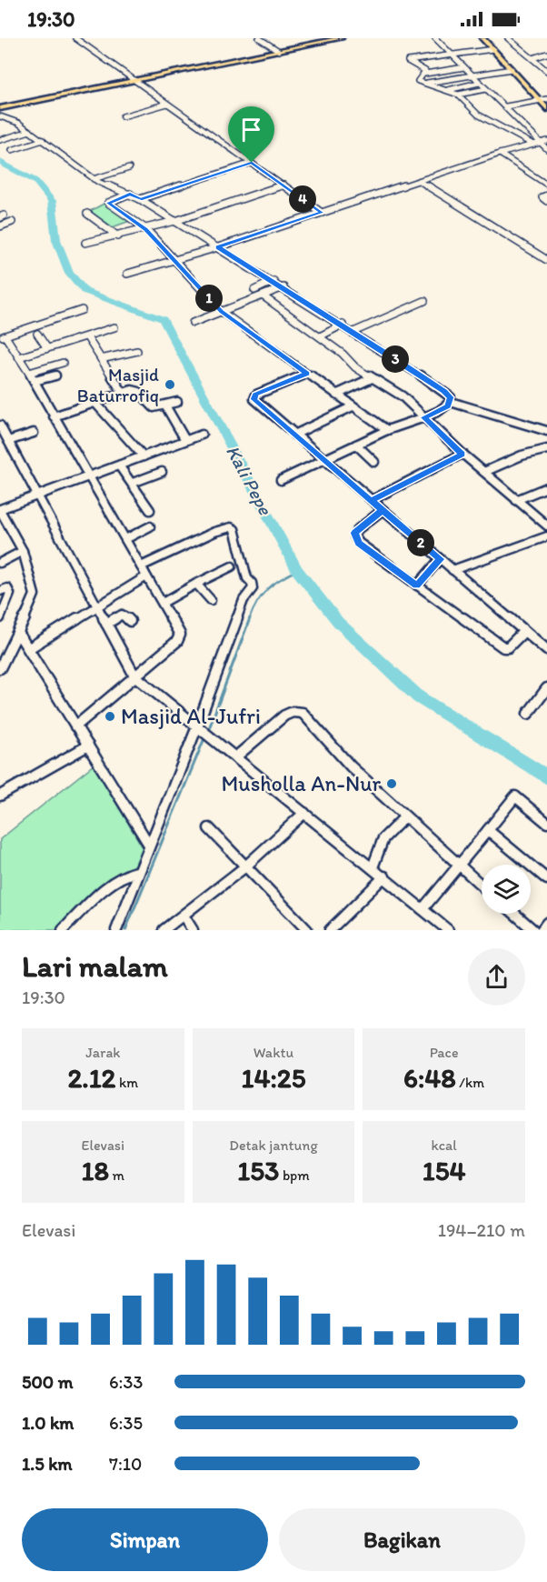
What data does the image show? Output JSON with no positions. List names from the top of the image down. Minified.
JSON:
{"water":["Kali Pepe"],"places":["Masjid Baturrofiq","Masjid Al-Jufri","Musholla An-Nur"],"page":{"status":"19:30","pins":["4","1","3","2"],"heading":["Lari malam","19:30"],"stats":[["Jarak","2.12 km"],["Waktu","14:25"],["Pace","6:48 /km"],["Elevasi","18 m"],["Detak jantung","153 bpm"],["kcal","154"]],"chart":["Elevasi","194–210 m"],"list":[{"name":"500 m","note":"6:33"},{"name":"1.0 km","note":"6:35"},{"name":"1.5 km","note":"7:10"}],"buttons":["Simpan","Bagikan"]}}
